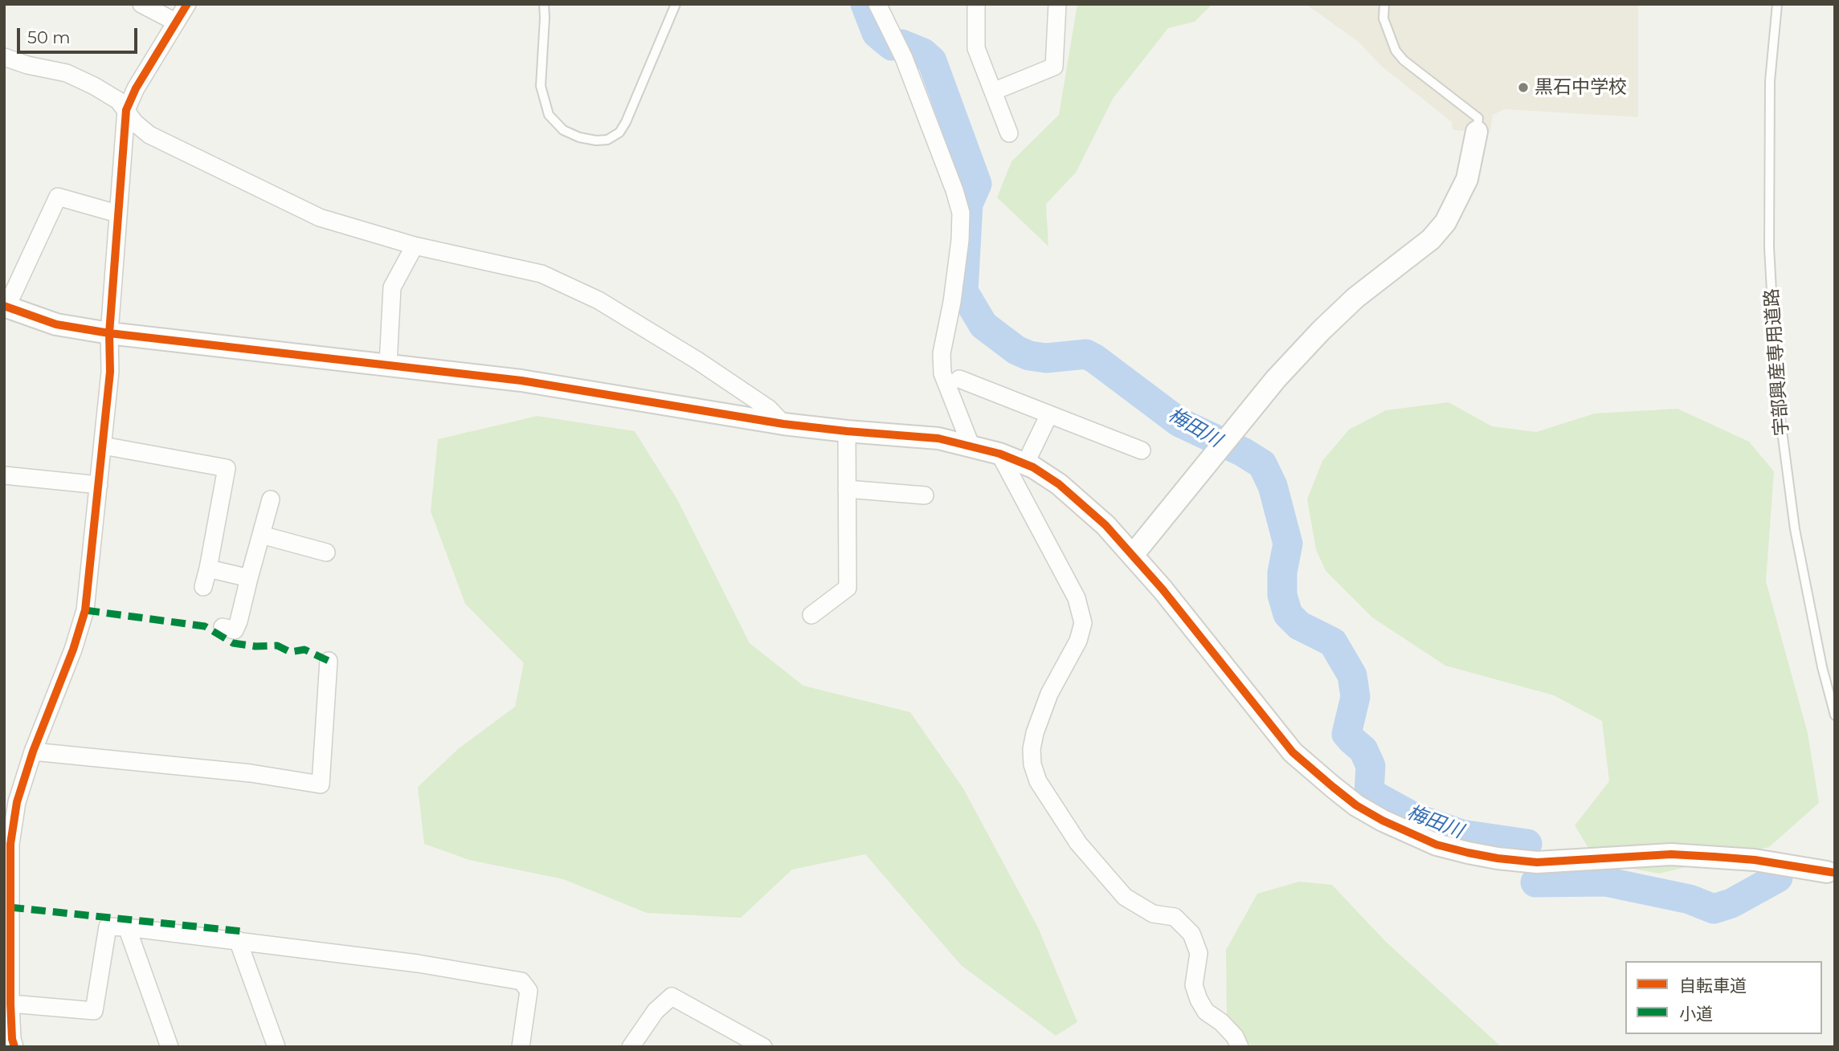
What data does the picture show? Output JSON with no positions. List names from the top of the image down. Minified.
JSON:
{"streets":{"lane":["宇部興産専用道路"]},"water":["梅田川"],"places":["黒石中学校"],"legend":["自転車道","小道"],"scale_bar":"50 m"}
